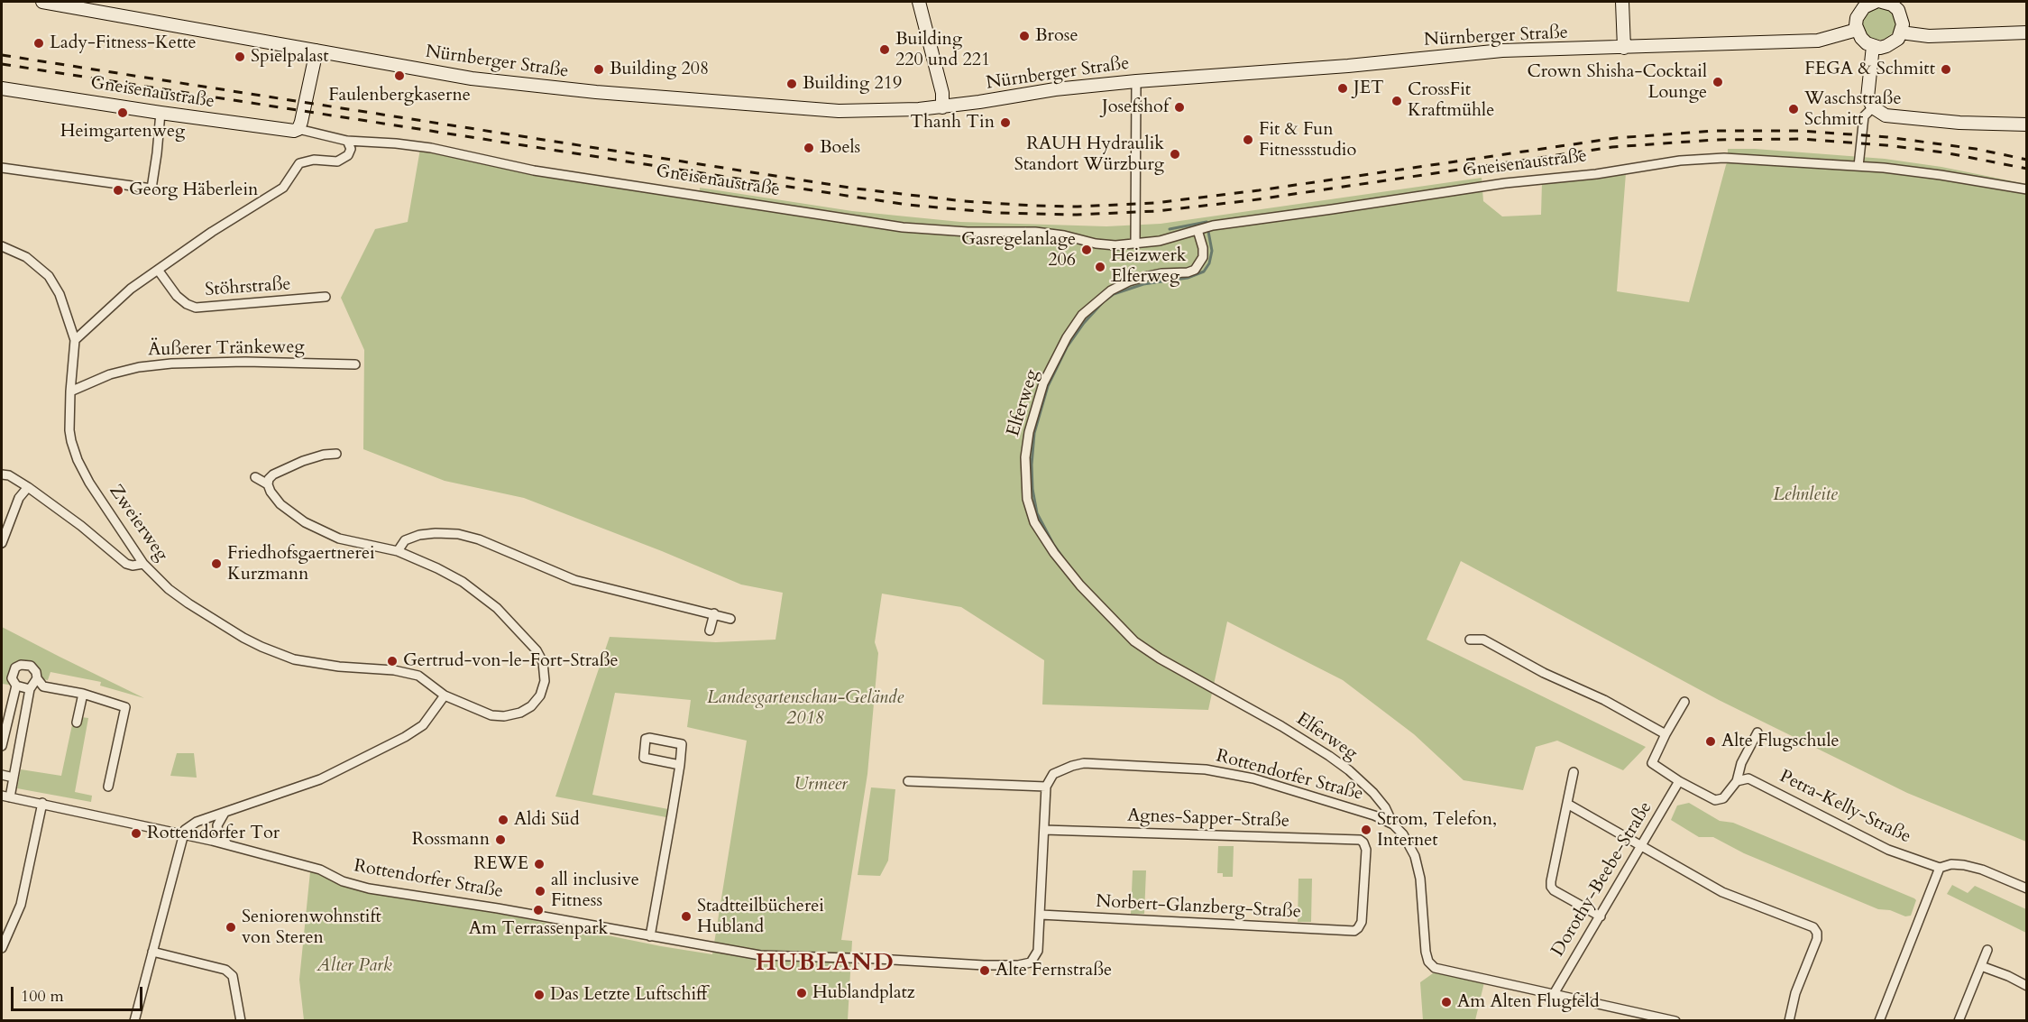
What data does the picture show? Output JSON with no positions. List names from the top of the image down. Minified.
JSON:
{"streets":{"street":["Nürnberger Straße","Gneisenaustraße","Stöhrstraße","Äußerer Tränkeweg","Elferweg","Zweierweg","Rottendorfer Straße","Petra-Kelly-Straße","Agnes-Sapper-Straße","Dorothy-Beebe-Straße","Norbert-Glanzberg-Straße"]},"crossings":[["Gneisenaustraße","Elferweg"],["Äußerer Tränkeweg","Zweierweg"],["Elferweg","Rottendorfer Straße"],["Rottendorfer Straße","Dorothy-Beebe-Straße"],["Rottendorfer Straße","Norbert-Glanzberg-Straße"],["Agnes-Sapper-Straße","Norbert-Glanzberg-Straße"]],"districts":["HUBLAND"],"parks":["Lehnleite","Landesgartenschau-Gelände 2018","Urmeer","Alter Park"],"places":["Brose","Lady-Fitness-Kette","Building 220 und 221","Spielpalast","Building 208","FEGA & Schmitt","Faulenbergkaserne","Crown Shisha-Cocktail Lounge","Building 219","JET","CrossFit Kraftmühle","Josefshof","Waschstraße Schmitt","Heimgartenweg","Thanh Tin","Fit & Fun Fitnessstudio","Boels","RAUH Hydraulik Standort Würzburg","Georg Häberlein","Gasregelanlage 206","Heizwerk Elferweg","Friedhofsgaertnerei Kurzmann","Gertrud-von-le-Fort-Straße","Alte Flugschule","Aldi Süd","Strom, Telefon, Internet","Rottendorfer Tor","Rossmann","REWE","all inclusive Fitness","Am Terrassenpark","Stadtteilbücherei Hubland","Seniorenwohnstift von Steren","Alte Fernstraße","Hublandplatz","Das Letzte Luftschiff","Am Alten Flugfeld"],"scale_bar":"100 m"}
